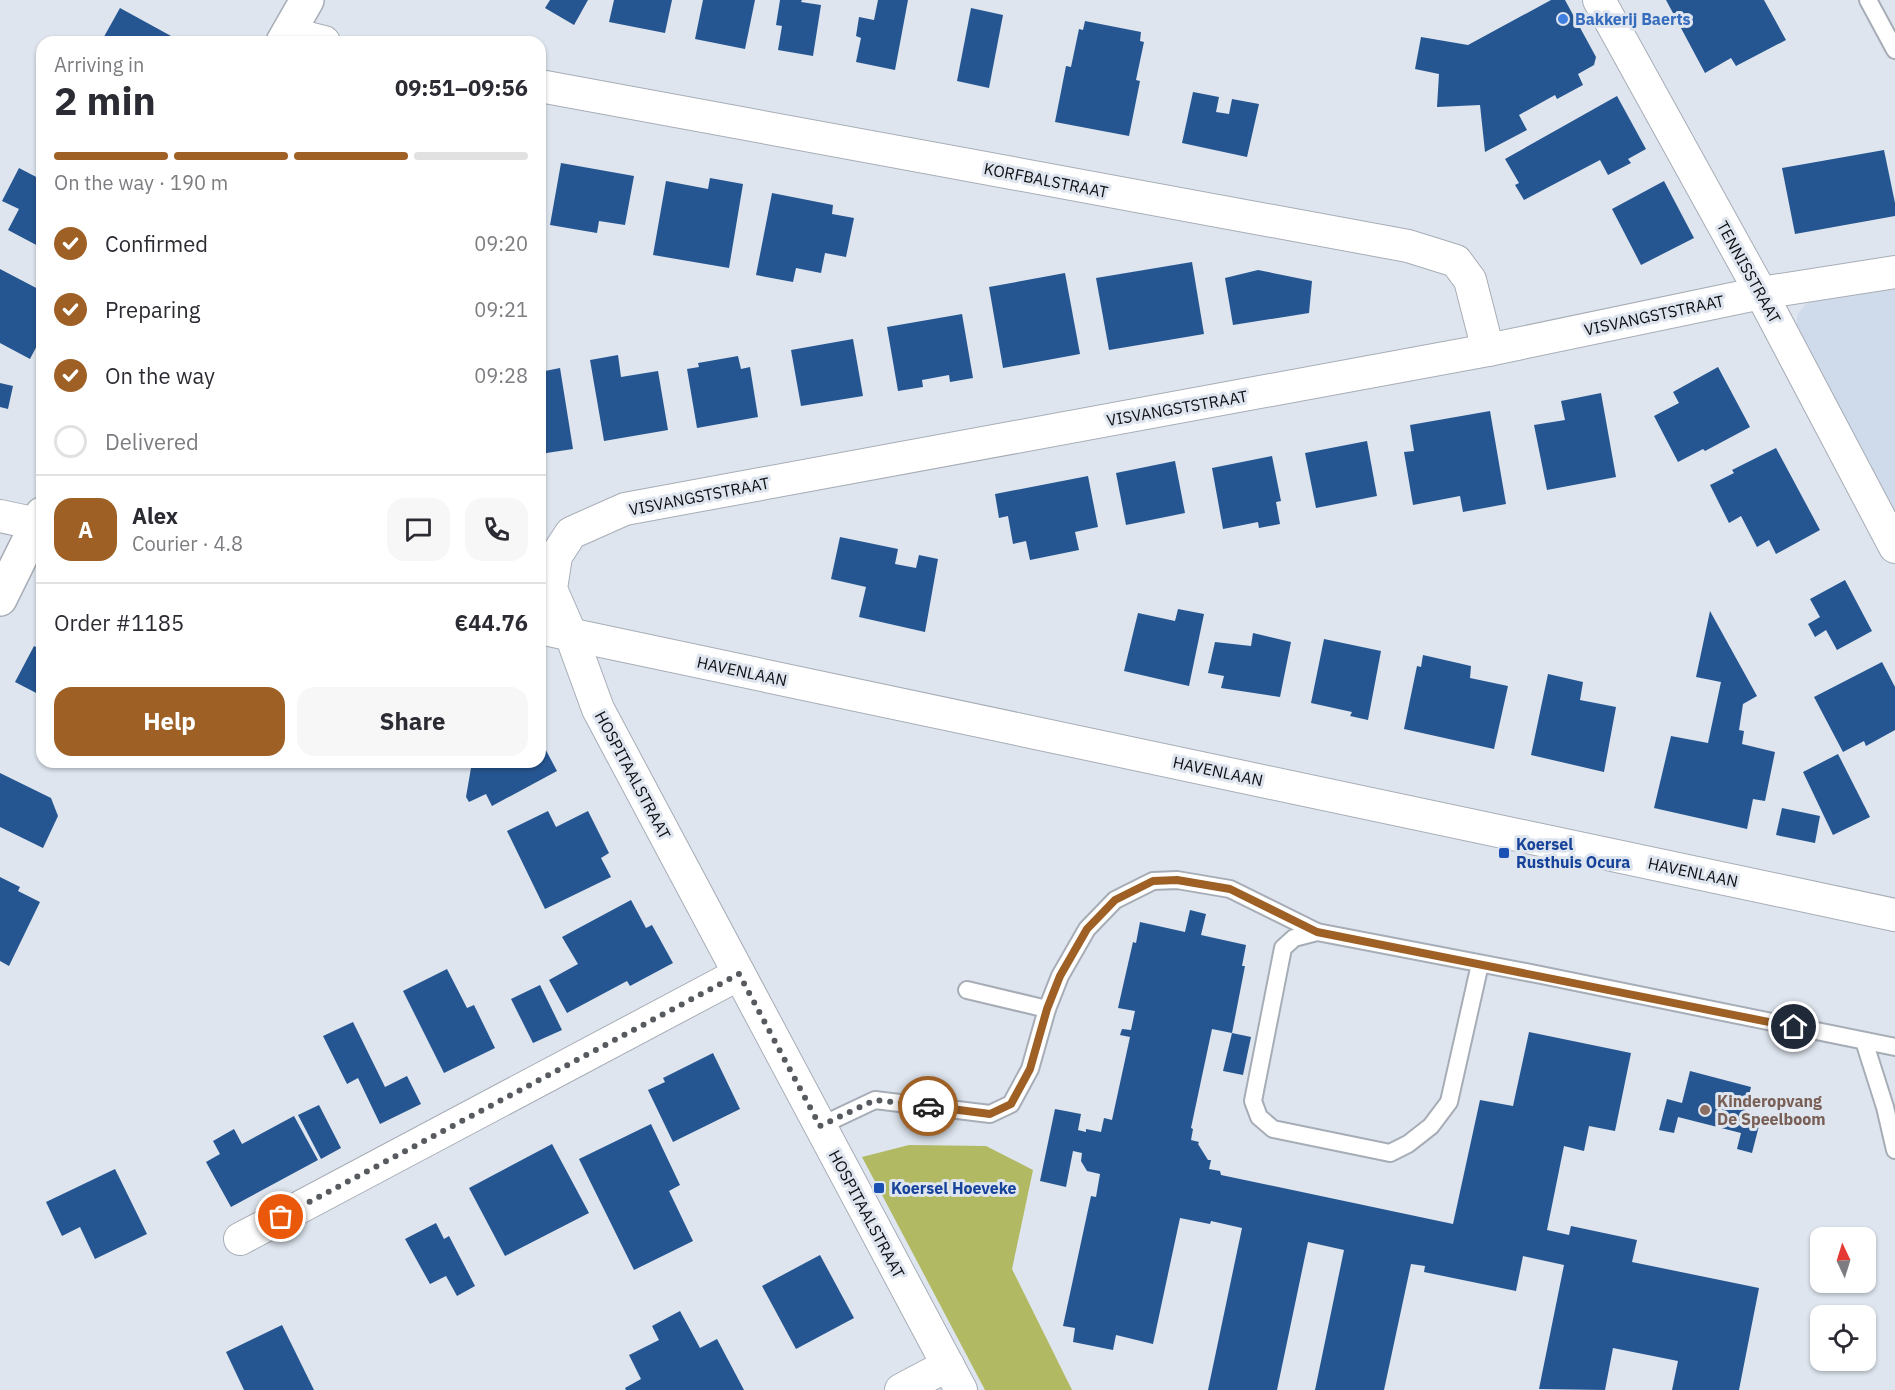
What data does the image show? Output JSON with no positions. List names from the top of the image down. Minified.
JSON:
{"streets":{"street":["KORFBALSTRAAT","TENNISSTRAAT","VISVANGSTSTRAAT","HAVENLAAN","HOSPITAALSTRAAT"]},"crossings":[["KORFBALSTRAAT","VISVANGSTSTRAAT"],["TENNISSTRAAT","VISVANGSTSTRAAT"],["VISVANGSTSTRAAT","HAVENLAAN"],["VISVANGSTSTRAAT","HOSPITAALSTRAAT"],["HAVENLAAN","HOSPITAALSTRAAT"]],"places":{"other":["Bakkerij Baerts","Kinderopvang De Speelboom"],"transit":["Koersel Rusthuis Ocura","Koersel Hoeveke"]},"north":"top","page":{"heading":["2 min","Arriving in","09:51–09:56"],"panel":["Alex","Courier · 4.8","Order #1185","€44.76"],"bar":"On the way · 190 m","list":[["Confirmed","09:20"],["Preparing","09:21"],["On the way","09:28"],"Delivered"],"round":"A","buttons":["Help","Share"]}}
